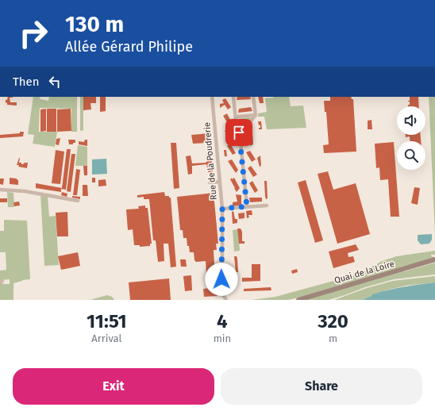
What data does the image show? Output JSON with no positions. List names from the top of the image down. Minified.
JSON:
{"streets":{"main road":["Quai de la Loire"],"street":["Rue de la Poudrerie"]},"page":{"turn":["130 m","Allée Gérard Philipe"],"then":"Then","eta":["11:51","Arrival","4","min","320","m"],"buttons":["Exit","Share"]}}
